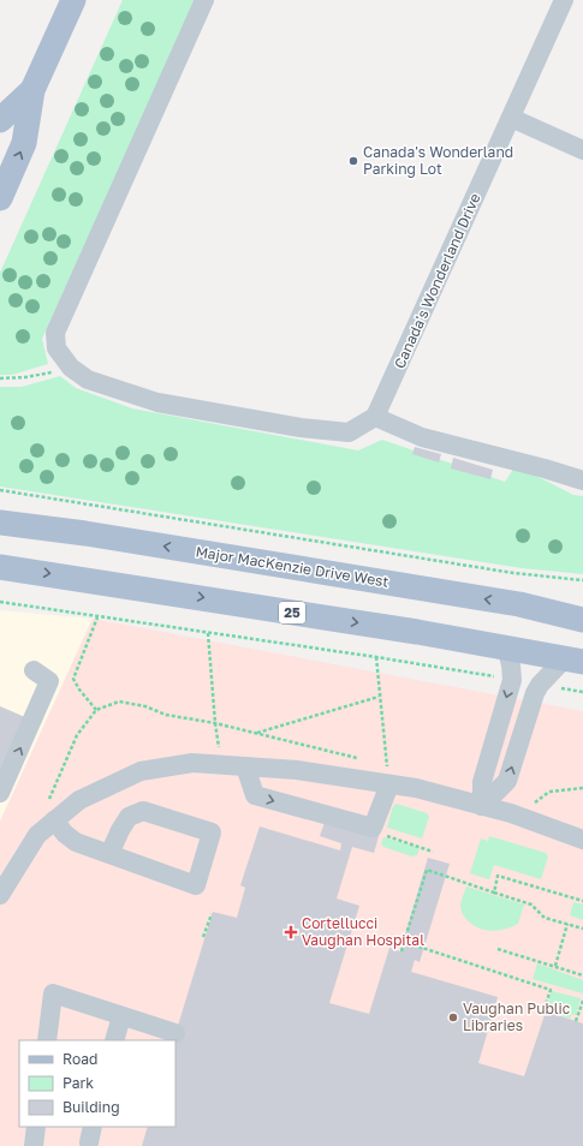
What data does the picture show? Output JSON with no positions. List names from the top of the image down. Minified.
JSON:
{"streets":{"main road":["Major MacKenzie Drive West","25"],"lane":["Canada's Wonderland Drive"]},"places":{"other":["Canada's Wonderland Parking Lot","Vaughan Public Libraries"],"health":["Cortellucci Vaughan Hospital"]},"legend":["Road","Park","Building"]}
